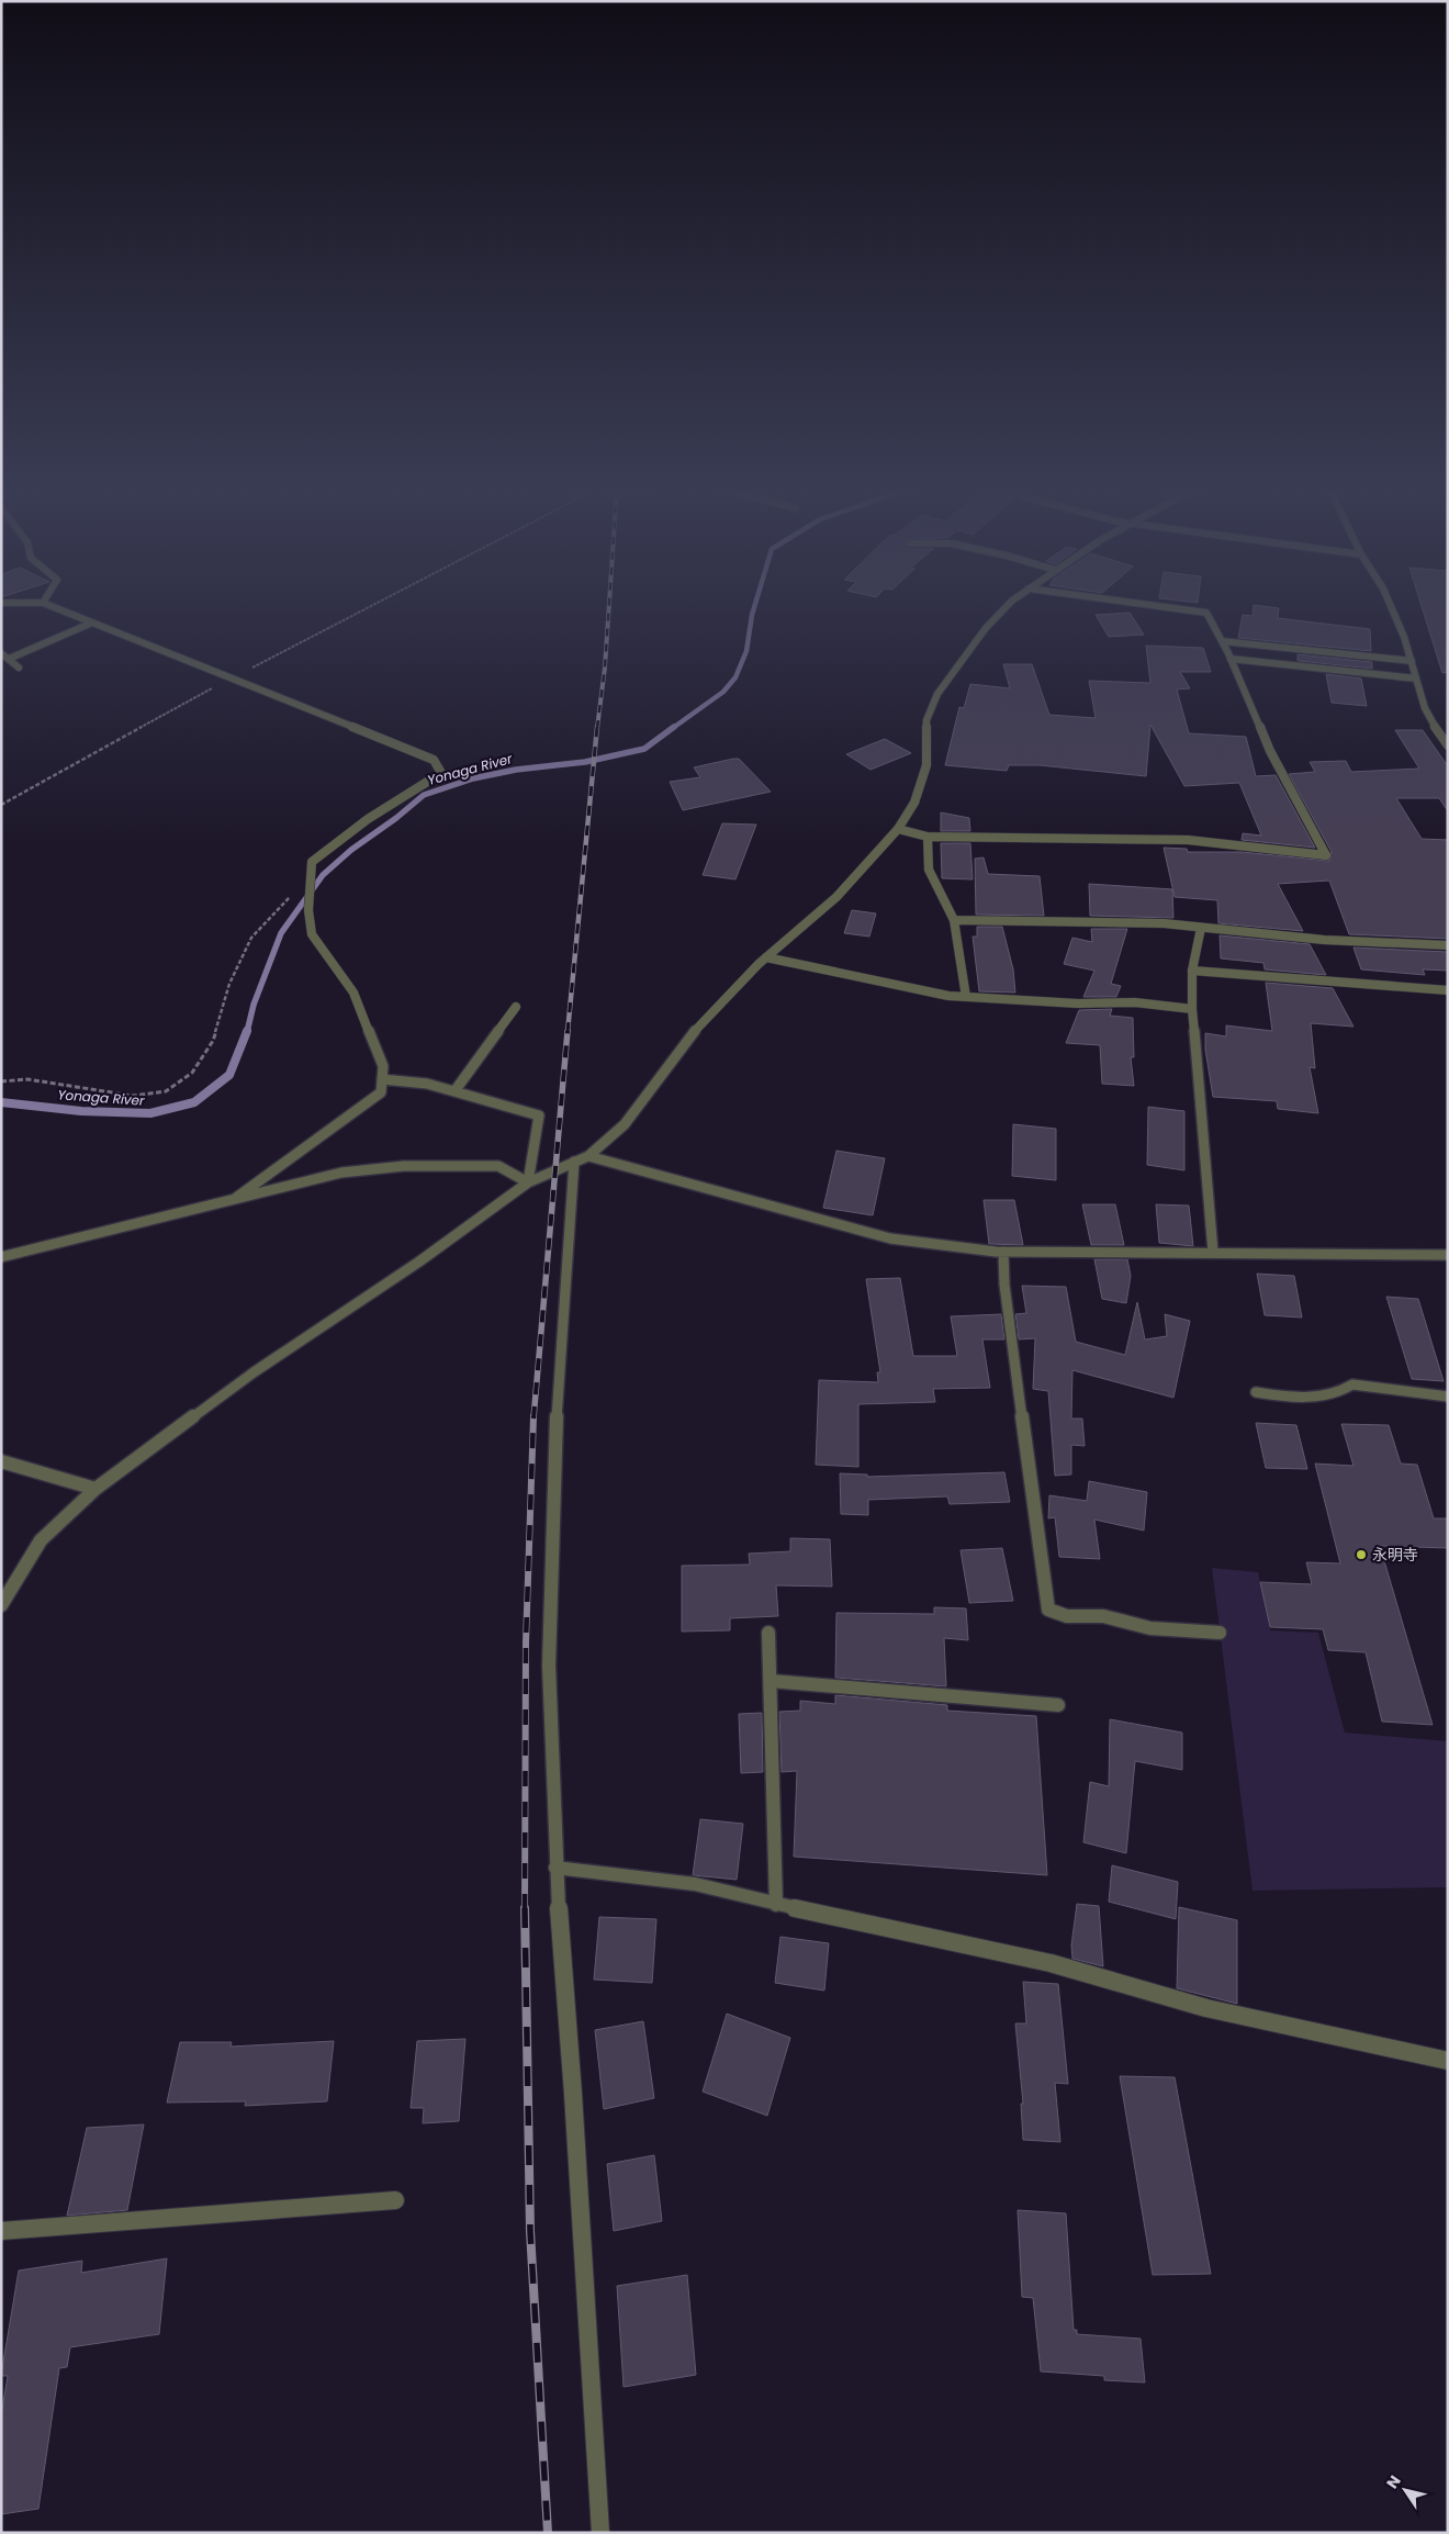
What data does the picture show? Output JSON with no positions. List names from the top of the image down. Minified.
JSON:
{"water":["Yonaga River"],"places":["永明寺"],"north":"top left"}
